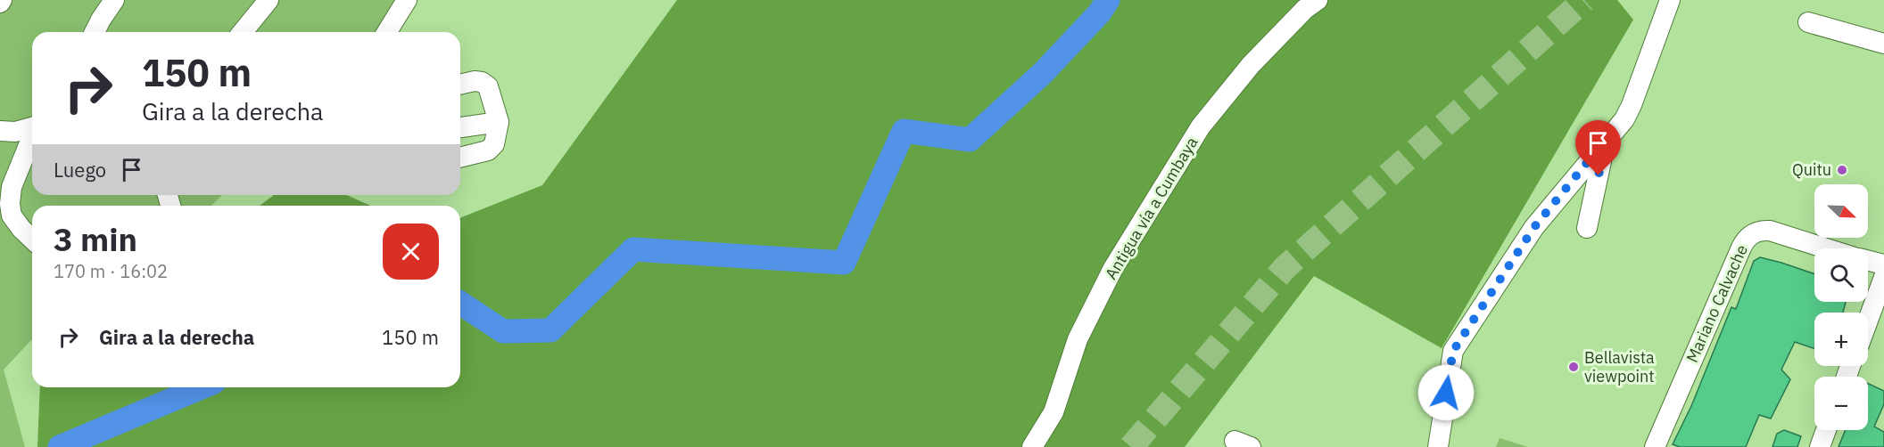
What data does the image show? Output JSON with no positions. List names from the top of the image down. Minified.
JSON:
{"streets":{"street":["Antigua vía a Cumbaya","Mariano Calvache"]},"places":["Quitu","Bellavista viewpoint"],"north":"bottom right","page":{"turn":["150 m","Gira a la derecha"],"then":"Luego","map_buttons":["+","−"],"heading":["3 min","170 m · 16:02"],"list":[{"name":"Gira a la derecha","value":"150 m"}]}}
